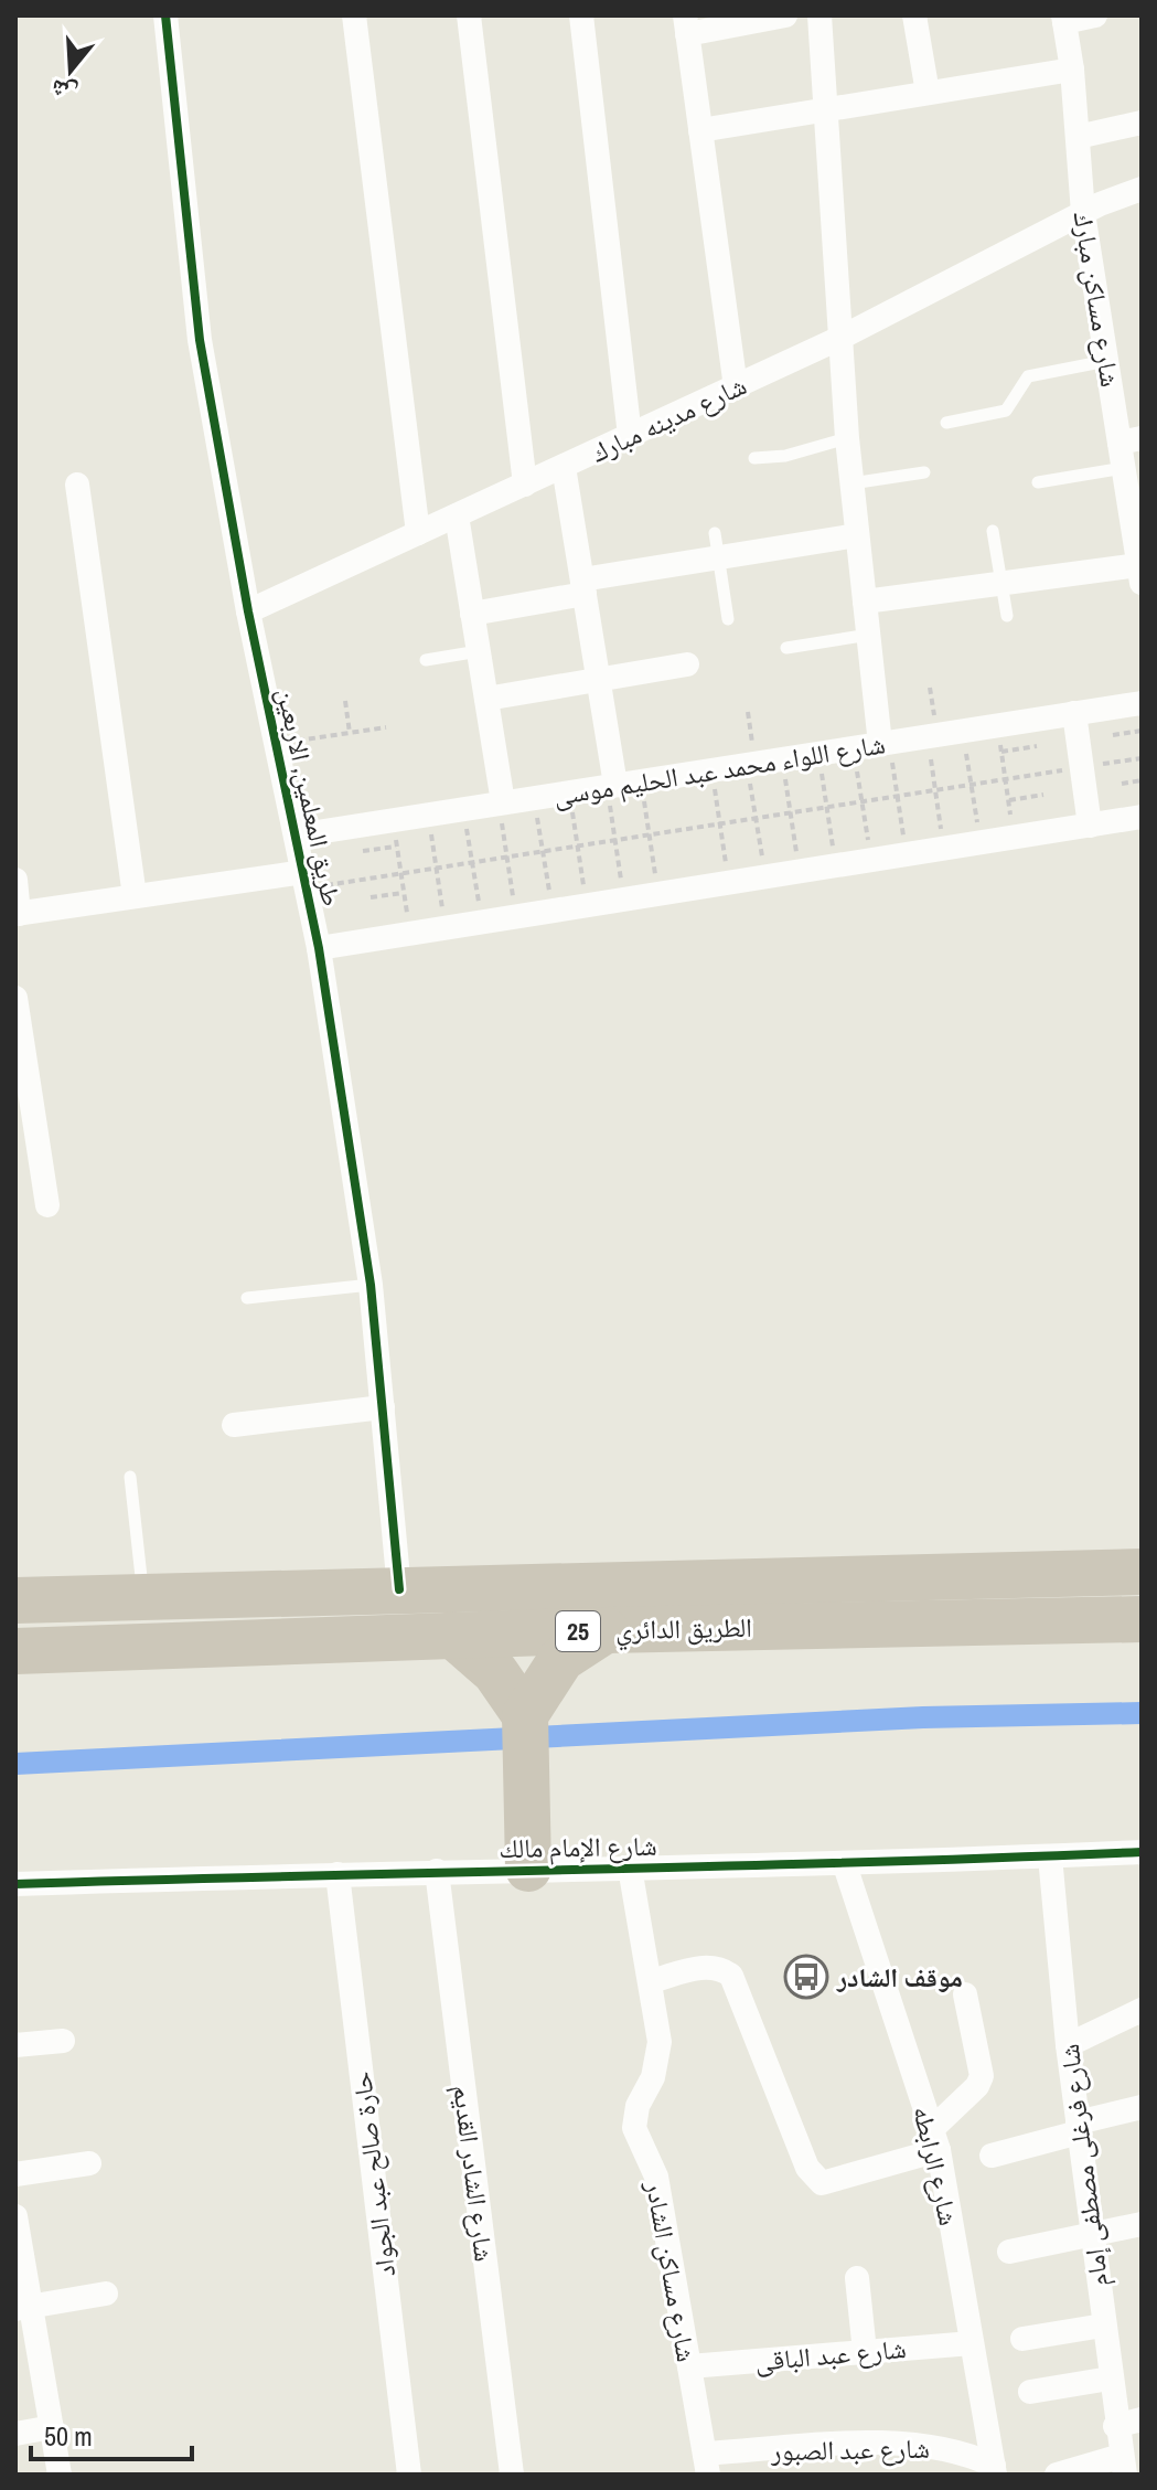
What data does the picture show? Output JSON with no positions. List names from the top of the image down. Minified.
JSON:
{"streets":{"highway":["الطريق الدائري","25"],"street":["شارع مساكن مبارك","شارع مدينه مبارك","شارع اللواء محمد عبد الحليم موسى","طريق المعلمين, الاربعين","شارع الإمام مالك","شارع الرابطه","شارع فرغلى مصطفى إمام","شارع الشادر القديم","حارة صالح عبد الجواد","شارع مساكن الشادر","شارع عبد الباقى","شارع عبد الصبور"]},"crossings":[["شارع مساكن مبارك","شارع مدينه مبارك"],["شارع مدينه مبارك","طريق المعلمين, الاربعين"],["شارع اللواء محمد عبد الحليم موسى","طريق المعلمين, الاربعين"],["طريق المعلمين, الاربعين","الطريق الدائري"],["شارع الإمام مالك","شارع الرابطه"],["شارع الإمام مالك","شارع فرغلى مصطفى إمام"],["شارع الإمام مالك","شارع الشادر القديم"],["شارع الإمام مالك","حارة صالح عبد الجواد"],["شارع الإمام مالك","شارع مساكن الشادر"],["شارع الرابطه","شارع عبد الباقى"],["شارع الرابطه","شارع عبد الصبور"],["شارع مساكن الشادر","شارع عبد الباقى"],["شارع مساكن الشادر","شارع عبد الصبور"]],"places":{"bus stop":["موقف الشادر"]},"scale_bar":"50 m","north":"bottom"}
